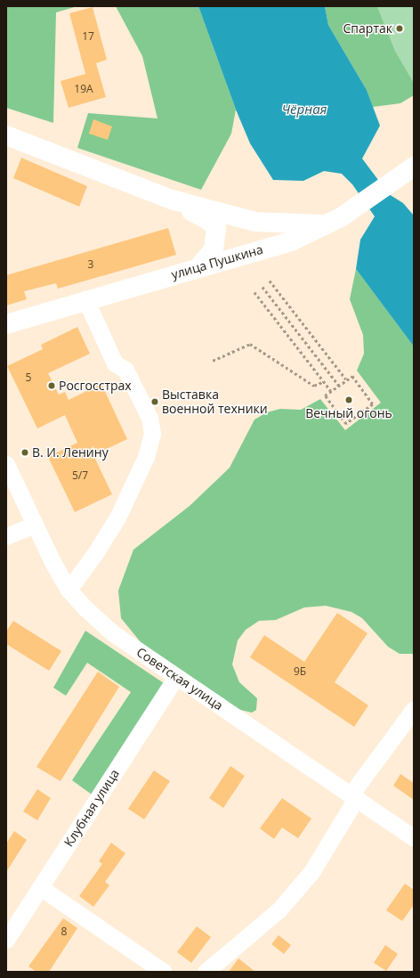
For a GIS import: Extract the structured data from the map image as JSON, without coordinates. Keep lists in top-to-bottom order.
{
  "streets": {
    "main road": ["улица Пушкина"],
    "street": ["Советская улица", "Клубная улица"]
  },
  "crossings": [
    ["Советская улица", "Клубная улица"]
  ],
  "water": ["Чёрная"],
  "places": [
    "Спартак",
    "Росгосстрах",
    "Вечный огонь",
    "Выставка военной техники",
    "В. И. Ленину"
  ],
  "house_numbers": [
    "17",
    "19А",
    "3",
    "5",
    "5/7",
    "9Б",
    "8"
  ]
}
